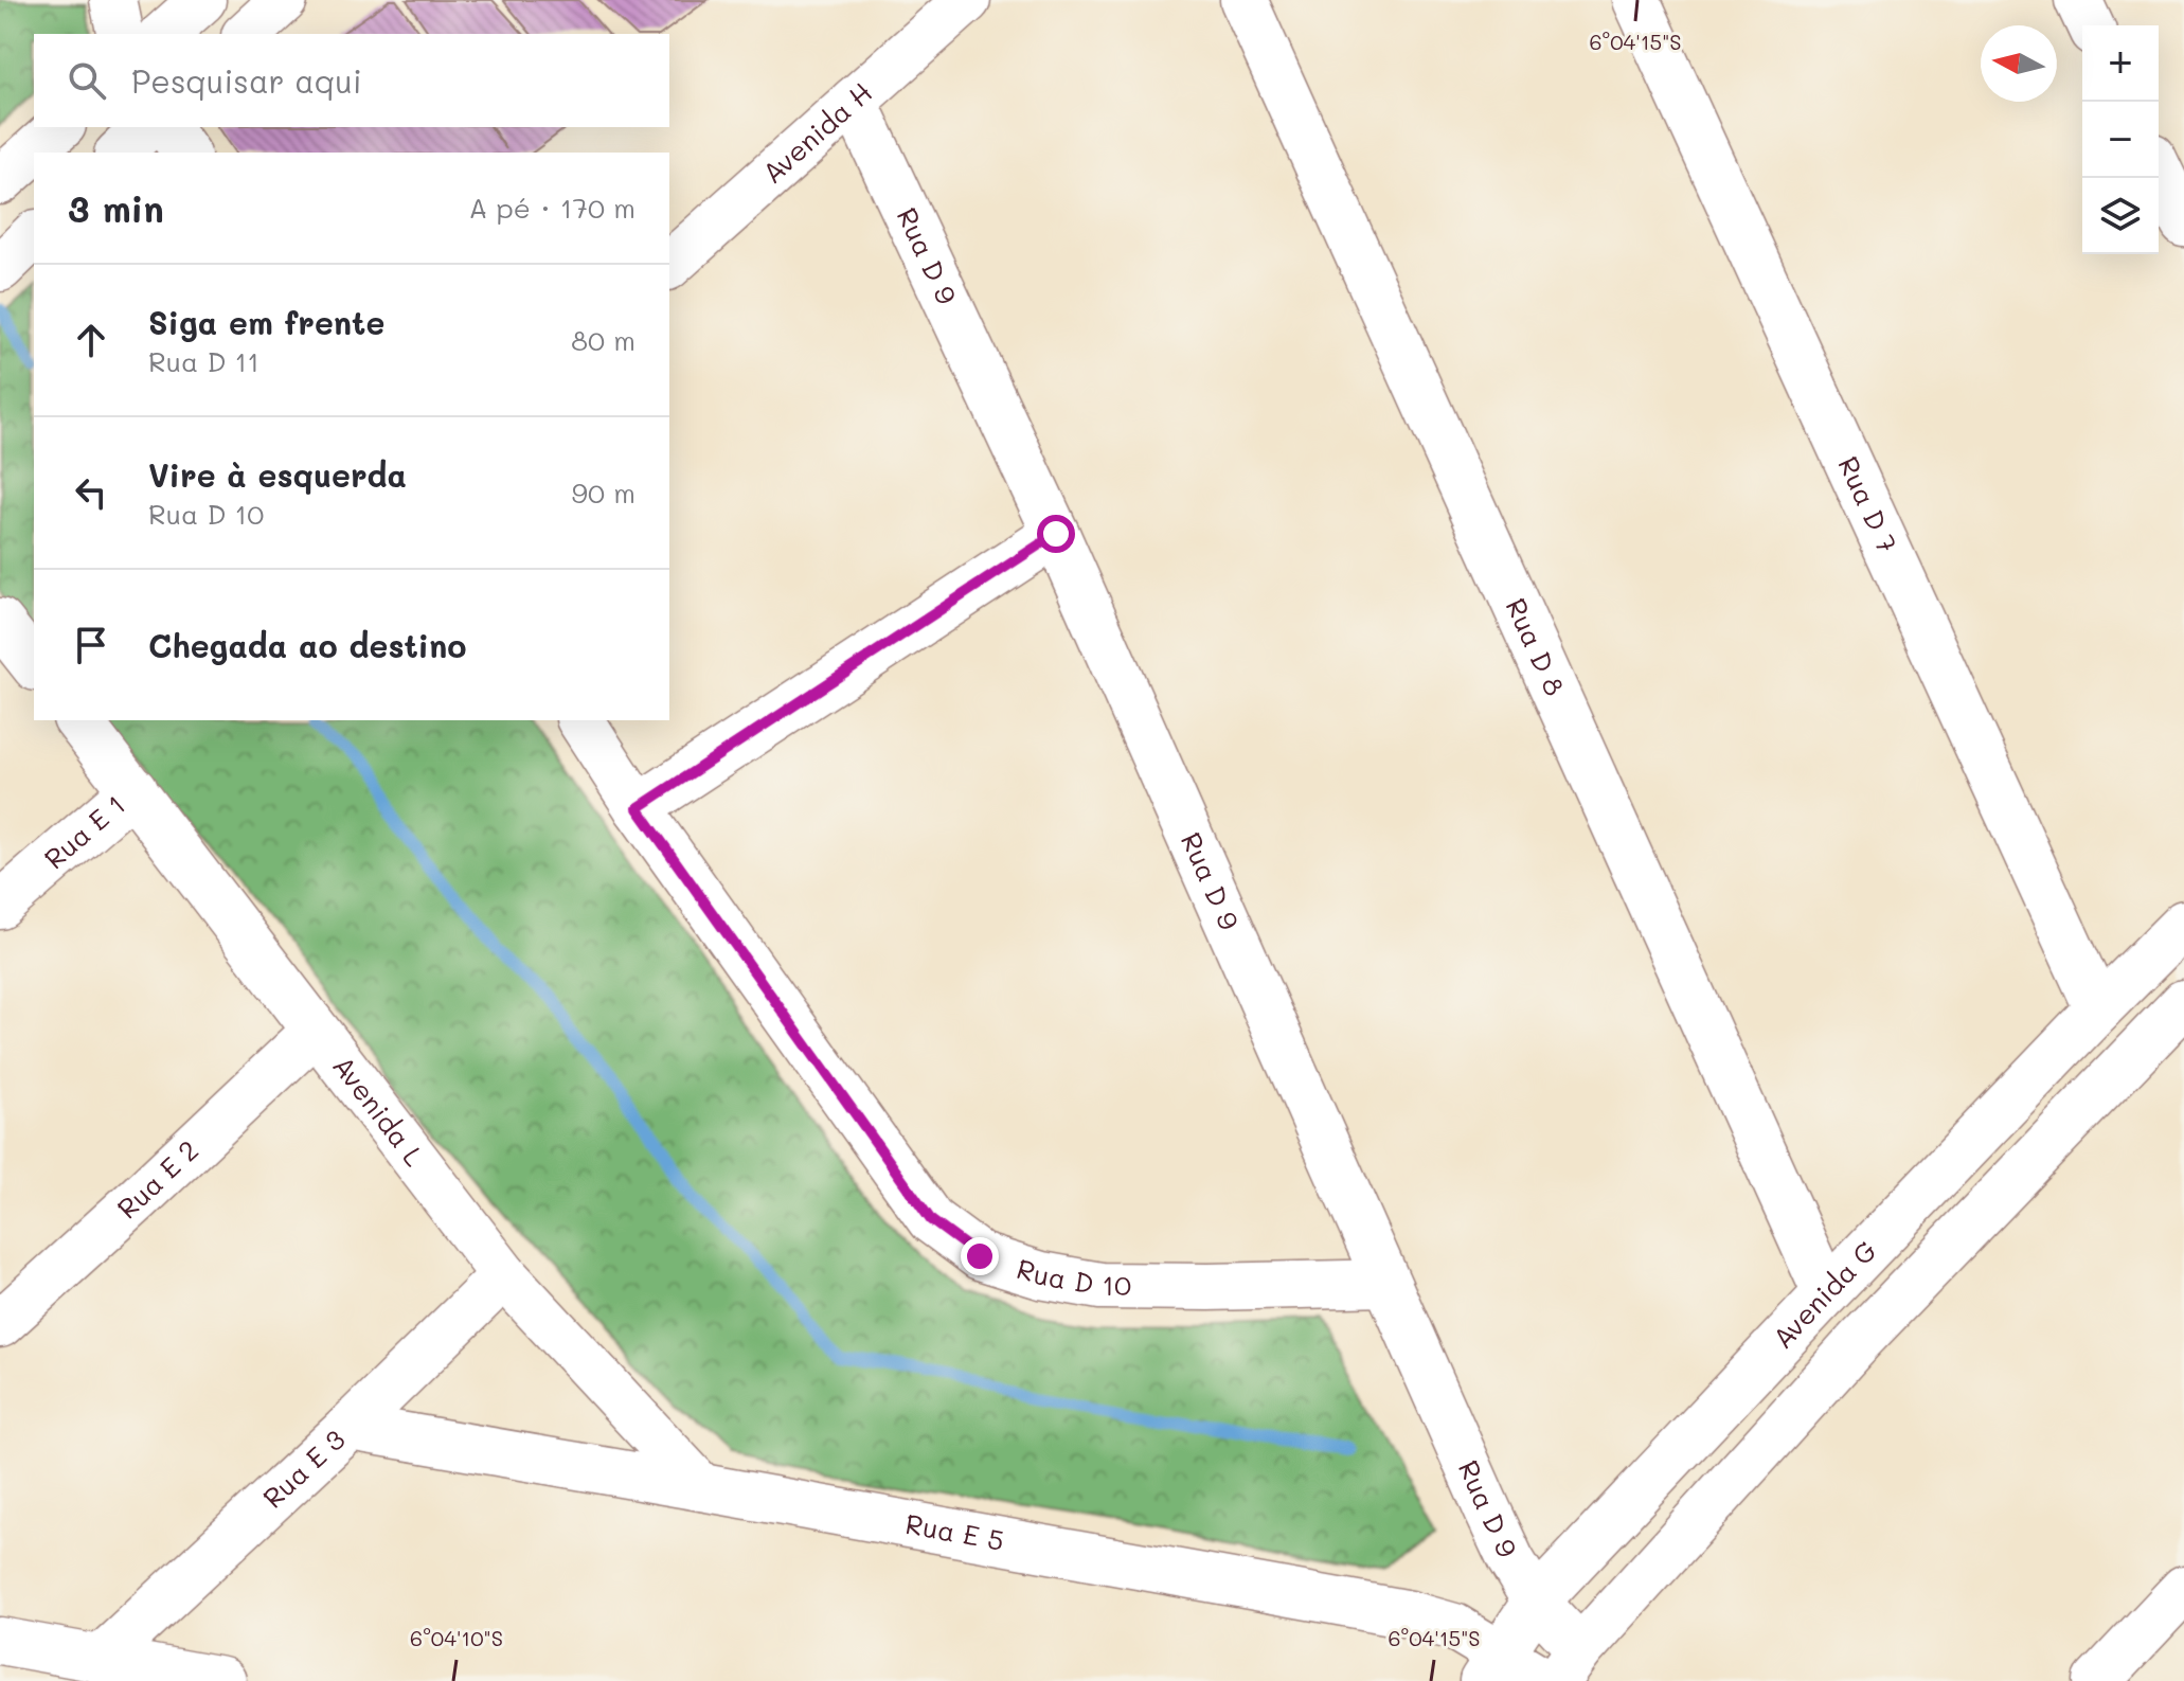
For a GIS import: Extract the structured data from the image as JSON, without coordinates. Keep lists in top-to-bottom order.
{
  "streets": {
    "street": [
      "Avenida H",
      "Rua D 9",
      "Rua D 7",
      "Rua D 8",
      "Rua E 1",
      "Avenida L",
      "Rua E 2",
      "Rua D 10",
      "Avenida G",
      "Rua E 3",
      "Rua E 5"
    ]
  },
  "crossings": [
    ["Avenida H", "Rua D 9"],
    ["Rua D 9", "Rua D 10"],
    ["Rua D 9", "Avenida G"],
    ["Rua D 7", "Avenida G"],
    ["Rua D 8", "Avenida G"],
    ["Rua E 1", "Avenida L"],
    ["Avenida L", "Rua E 2"],
    ["Avenida L", "Rua E 3"],
    ["Avenida L", "Rua E 5"],
    ["Avenida G", "Rua E 5"],
    ["Rua E 3", "Rua E 5"]
  ],
  "north": "left",
  "page": {
    "map_buttons": ["+", "−"],
    "search": "Pesquisar aqui",
    "heading": ["3 min", "A pé · 170 m"],
    "list": [
      ["Siga em frente", "Rua D 11", "80 m"],
      ["Vire à esquerda", "Rua D 10", "90 m"],
      "Chegada ao destino"
    ]
  },
  "coordinates": ["6°04'15\"S", "6°04'10\"S"]
}
